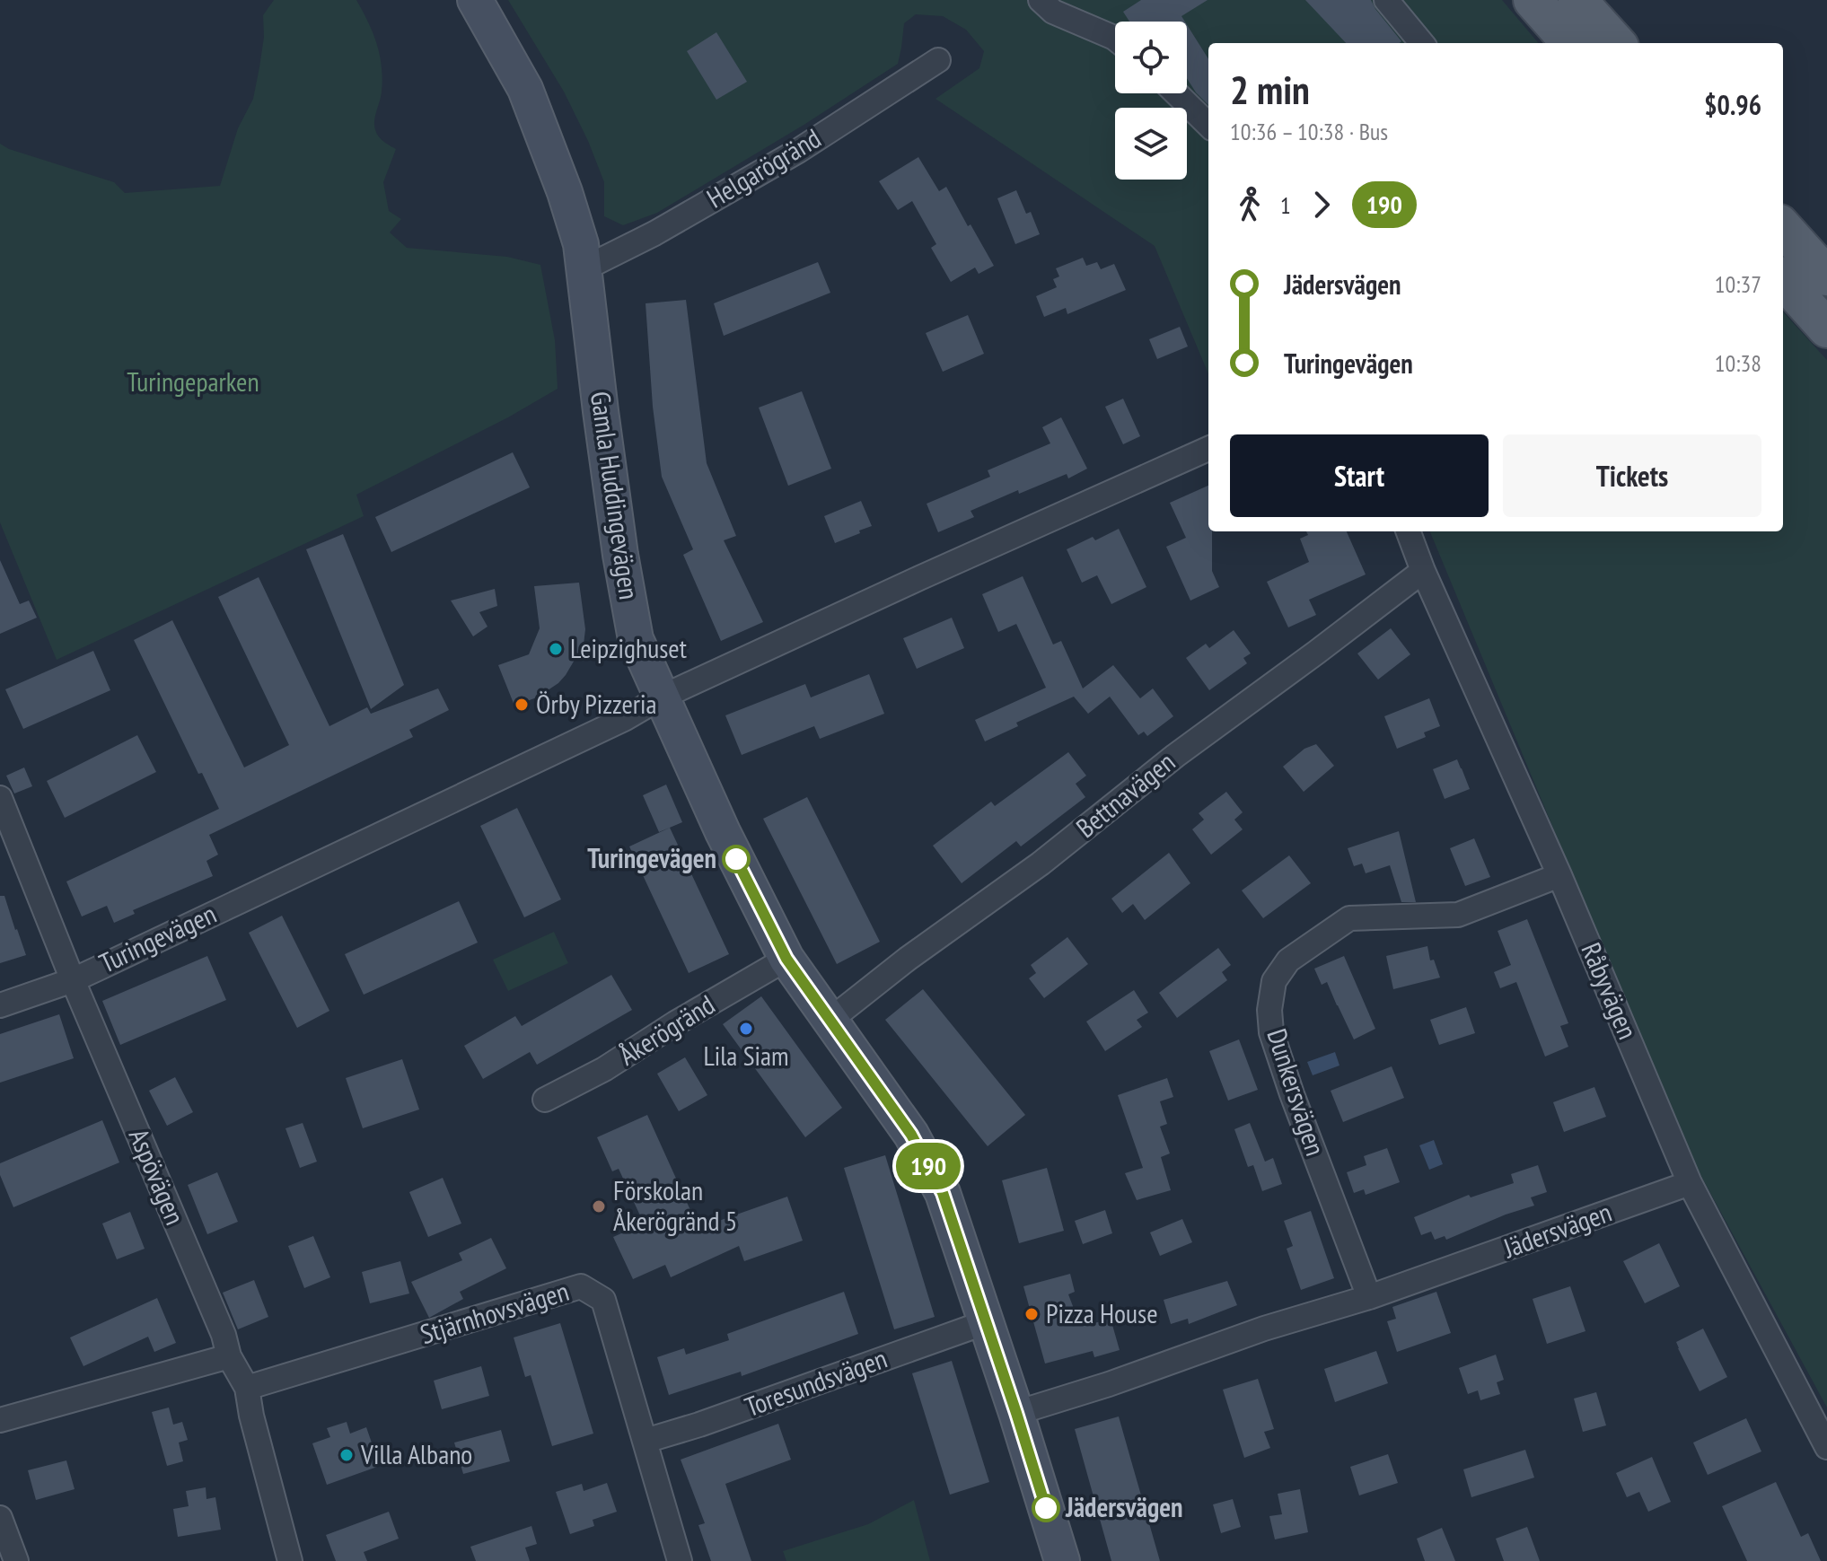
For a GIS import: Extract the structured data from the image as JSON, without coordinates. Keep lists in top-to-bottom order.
{
  "streets": {
    "street": [
      "Helgarögränd",
      "Gamla Huddingevägen",
      "Bettnavägen",
      "Turingevägen",
      "Råbyvägen",
      "Åkerögränd",
      "Dunkersvägen",
      "Aspövägen",
      "Jädersvägen",
      "Stjärnhovsvägen",
      "Toresundsvägen"
    ]
  },
  "crossings": [
    ["Helgarögränd", "Gamla Huddingevägen"],
    ["Gamla Huddingevägen", "Bettnavägen"],
    ["Gamla Huddingevägen", "Turingevägen"],
    ["Gamla Huddingevägen", "Åkerögränd"],
    ["Gamla Huddingevägen", "Jädersvägen"],
    ["Gamla Huddingevägen", "Toresundsvägen"],
    ["Bettnavägen", "Råbyvägen"],
    ["Turingevägen", "Aspövägen"],
    ["Råbyvägen", "Dunkersvägen"],
    ["Råbyvägen", "Jädersvägen"],
    ["Dunkersvägen", "Jädersvägen"],
    ["Aspövägen", "Stjärnhovsvägen"],
    ["Stjärnhovsvägen", "Toresundsvägen"]
  ],
  "parks": ["Turingeparken"],
  "places": [
    "Leipzighuset",
    "Örby Pizzeria",
    "Turingevägen",
    "Lila Siam",
    "Förskolan Åkerögränd 5",
    "Pizza House",
    "Villa Albano",
    "Jädersvägen"
  ],
  "lines": ["bus line 190"],
  "page": {
    "on_map": "190",
    "heading": ["2 min", "10:36 – 10:38 · Bus", "$0.96"],
    "legs": ["1", "190"],
    "list": [
      {
        "name": "Jädersvägen",
        "value": "10:37"
      },
      {
        "name": "Turingevägen",
        "value": "10:38"
      }
    ],
    "buttons": ["Start", "Tickets"]
  }
}
